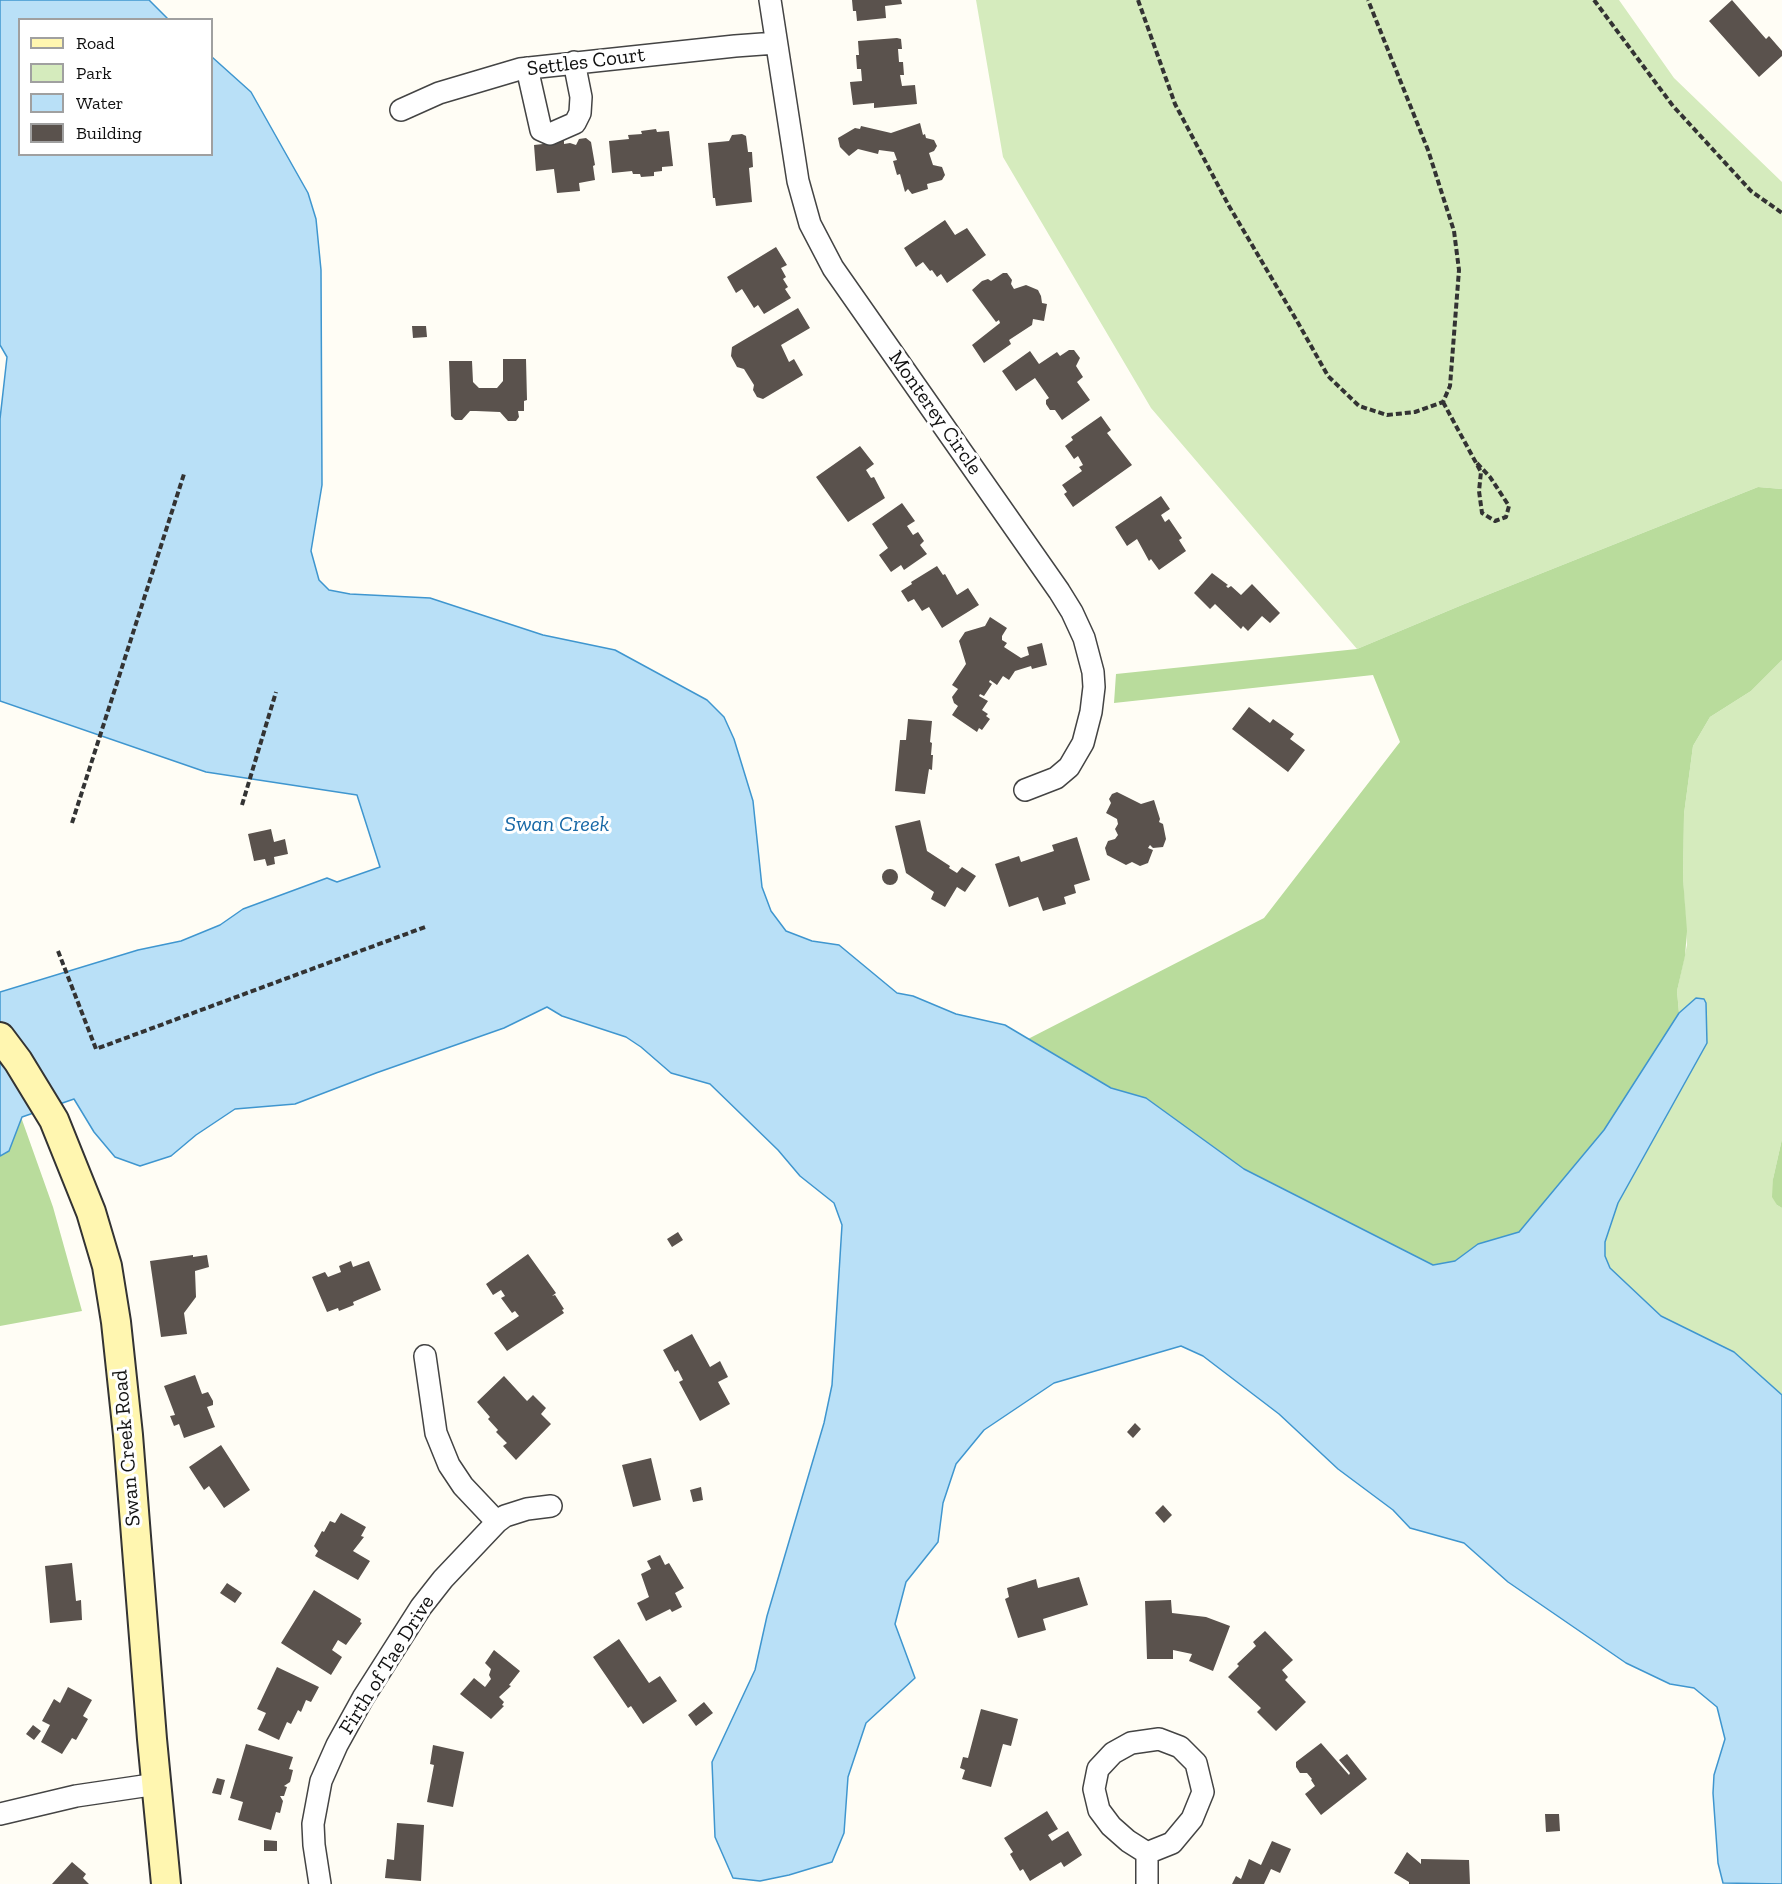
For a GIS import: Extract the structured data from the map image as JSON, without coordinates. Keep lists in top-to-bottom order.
{
  "streets": {
    "street": [
      "Settles Court",
      "Monterey Circle",
      "Swan Creek Road",
      "Firth of Tae Drive"
    ]
  },
  "crossings": [
    ["Settles Court", "Monterey Circle"]
  ],
  "water": ["Swan Creek"],
  "legend": [
    "Road",
    "Park",
    "Water",
    "Building"
  ]
}
